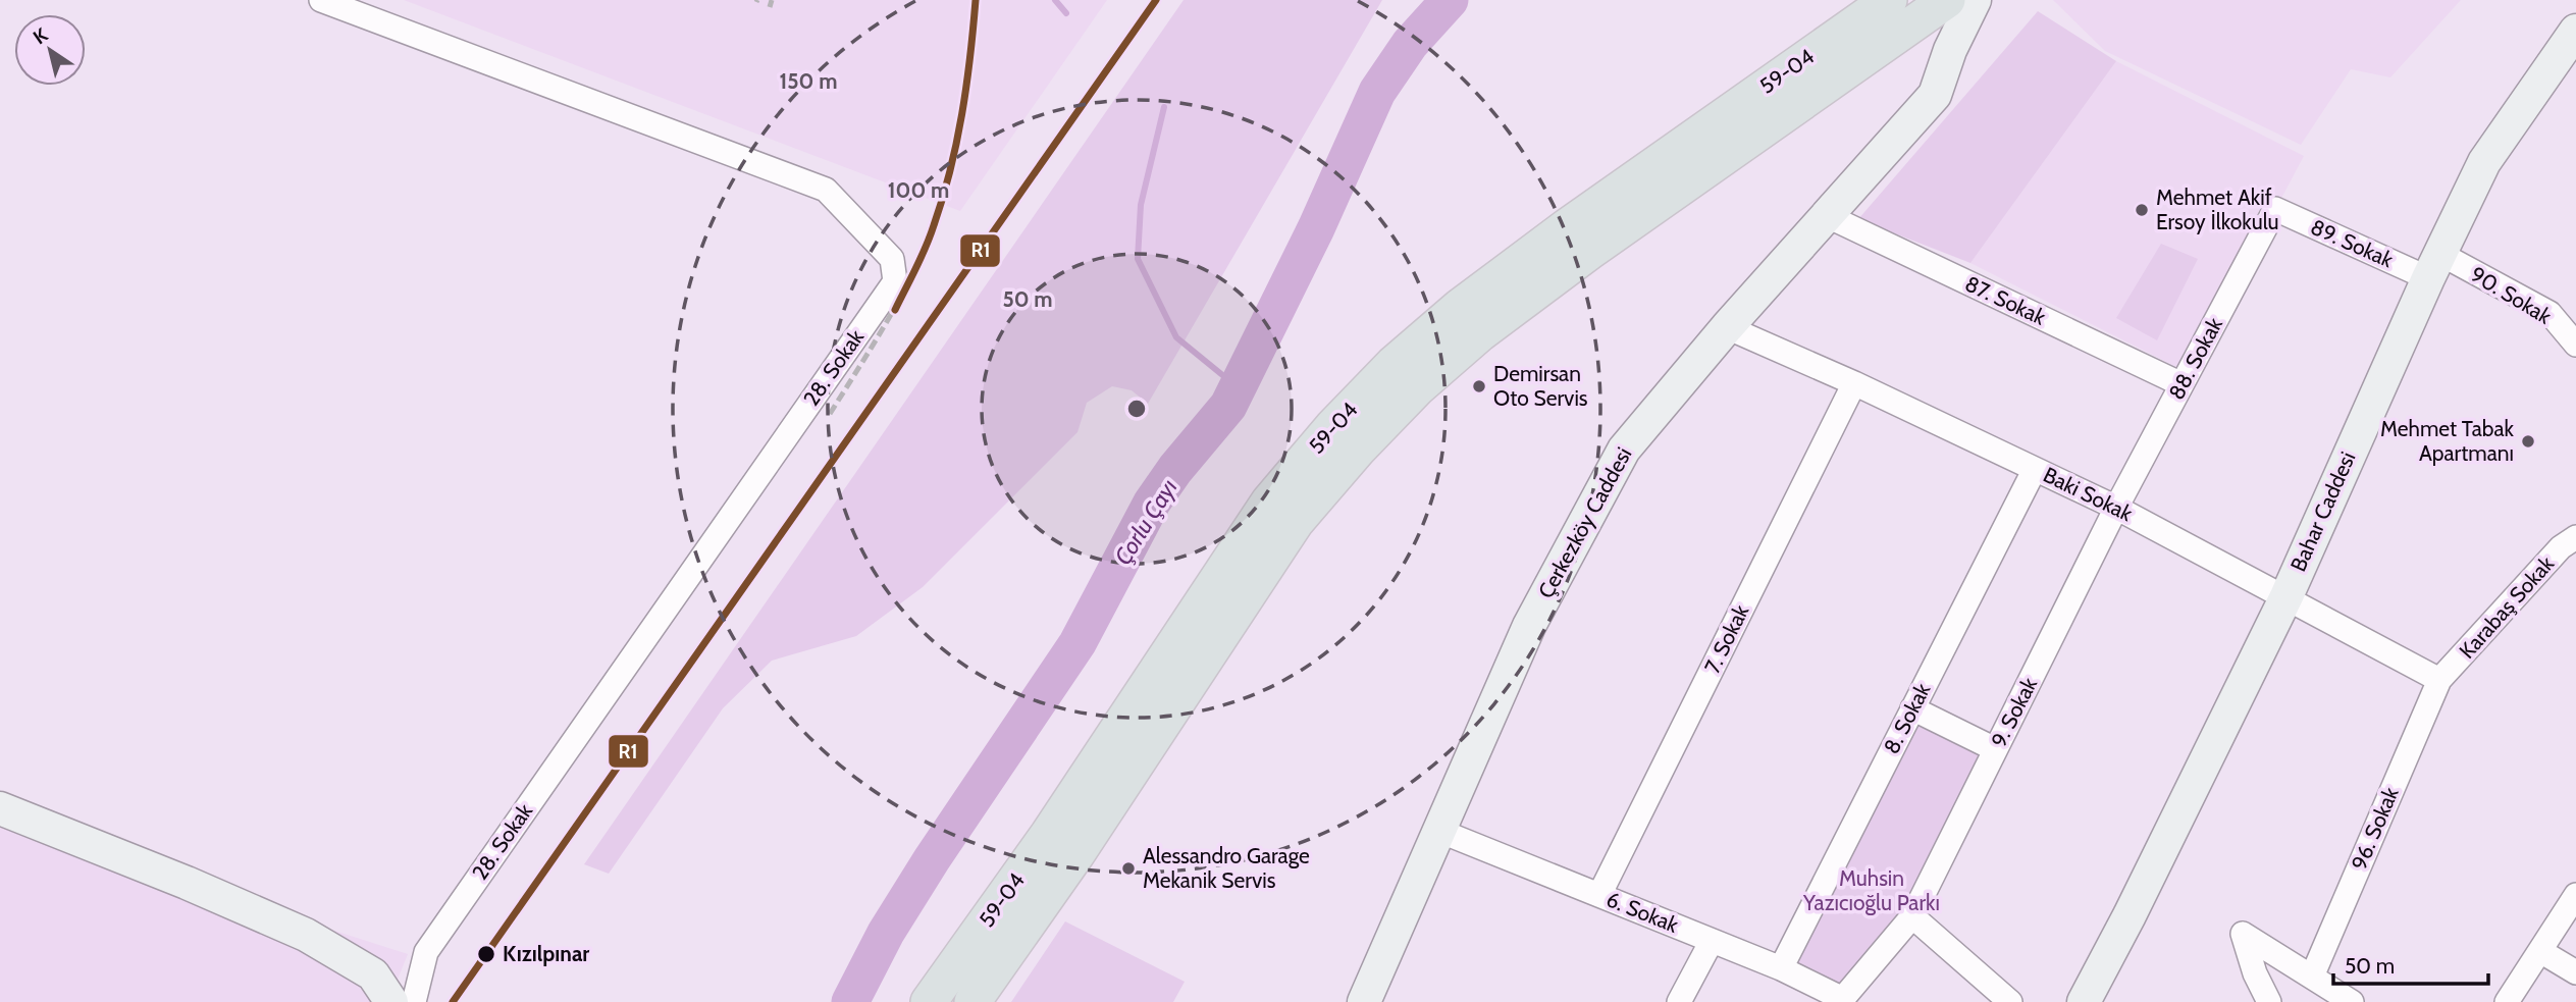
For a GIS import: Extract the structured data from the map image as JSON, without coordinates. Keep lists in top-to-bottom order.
{
  "streets": {
    "main road": ["59-04"],
    "street": [
      "89. Sokak",
      "90. Sokak",
      "87. Sokak",
      "88. Sokak",
      "28. Sokak",
      "Baki Sokak",
      "Bahar Caddesi",
      "Çerkezköy Caddesi",
      "Karabaş Sokak",
      "7. Sokak",
      "9. Sokak",
      "8. Sokak",
      "96. Sokak",
      "6. Sokak"
    ]
  },
  "crossings": [
    ["89. Sokak", "90. Sokak"],
    ["89. Sokak", "88. Sokak"],
    ["89. Sokak", "Bahar Caddesi"],
    ["90. Sokak", "Bahar Caddesi"],
    ["87. Sokak", "88. Sokak"],
    ["87. Sokak", "Çerkezköy Caddesi"],
    ["88. Sokak", "Baki Sokak"],
    ["88. Sokak", "9. Sokak"],
    ["Baki Sokak", "Bahar Caddesi"],
    ["Baki Sokak", "Çerkezköy Caddesi"],
    ["Baki Sokak", "Karabaş Sokak"],
    ["Baki Sokak", "7. Sokak"],
    ["Baki Sokak", "9. Sokak"],
    ["Baki Sokak", "8. Sokak"],
    ["Baki Sokak", "96. Sokak"],
    ["Çerkezköy Caddesi", "6. Sokak"],
    ["Karabaş Sokak", "96. Sokak"],
    ["7. Sokak", "6. Sokak"],
    ["9. Sokak", "6. Sokak"],
    ["8. Sokak", "6. Sokak"]
  ],
  "water": ["Çorlu Çayı"],
  "parks": ["Muhsin Yazıcıoğlu Parkı"],
  "places": [
    "Mehmet Akif Ersoy İlkokulu",
    "Demirsan Oto Servis",
    "Mehmet Tabak Apartmanı",
    "Alessandro Garage Mekanik Servis",
    "Kızılpınar"
  ],
  "lines": ["transit line R1"],
  "scale_bar": "50 m",
  "north": "top left",
  "rings": ["150 m", "100 m", "50 m"]
}
